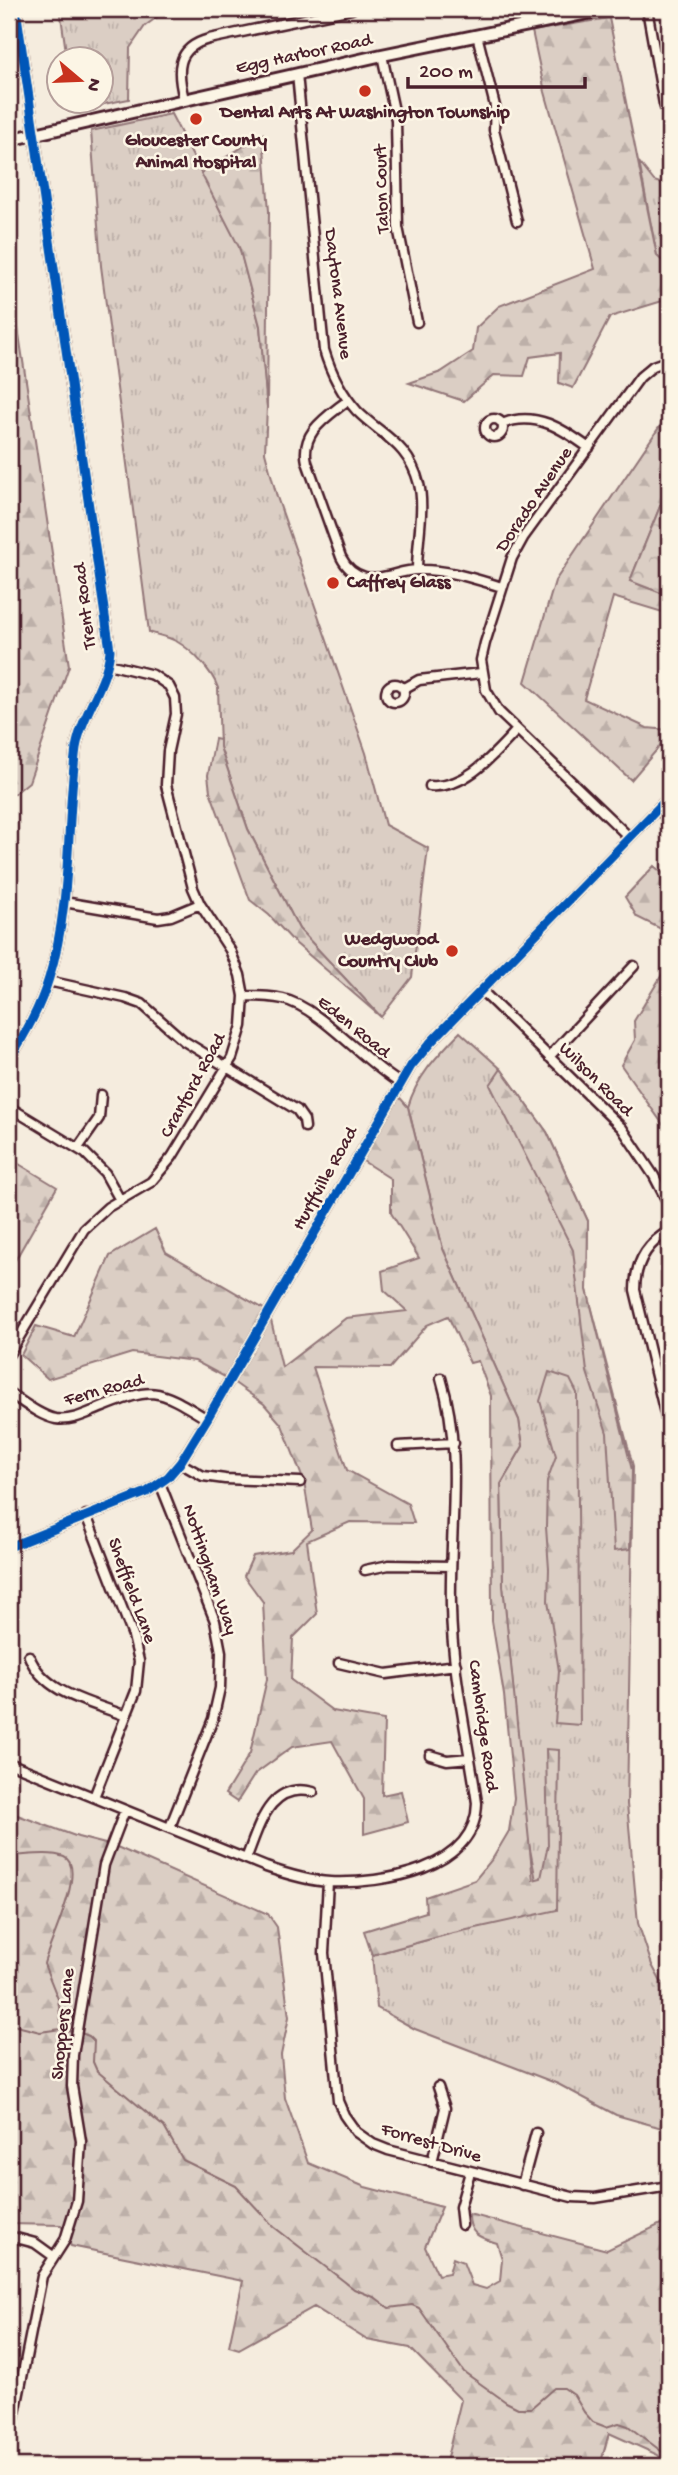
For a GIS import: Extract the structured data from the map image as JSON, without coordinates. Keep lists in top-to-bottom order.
{
  "streets": {
    "main road": ["Egg Harbor Road"],
    "street": [
      "Talon Court",
      "Daytona Avenue",
      "Dorado Avenue",
      "Trent Road",
      "Eden Road",
      "Wilson Road",
      "Cranford Road",
      "Hurffville Road",
      "Fern Road",
      "Nottingham Way",
      "Sheffield Lane",
      "Cambridge Road",
      "Shoppers Lane",
      "Forrest Drive"
    ]
  },
  "crossings": [
    ["Egg Harbor Road", "Talon Court"],
    ["Egg Harbor Road", "Daytona Avenue"],
    ["Egg Harbor Road", "Trent Road"],
    ["Trent Road", "Cranford Road"],
    ["Eden Road", "Cranford Road"],
    ["Eden Road", "Hurffville Road"],
    ["Wilson Road", "Hurffville Road"],
    ["Hurffville Road", "Fern Road"],
    ["Hurffville Road", "Nottingham Way"],
    ["Hurffville Road", "Sheffield Lane"],
    ["Nottingham Way", "Cambridge Road"],
    ["Sheffield Lane", "Cambridge Road"],
    ["Cambridge Road", "Shoppers Lane"],
    ["Cambridge Road", "Forrest Drive"]
  ],
  "places": [
    "Dental Arts At Washington Township",
    "Gloucester County Animal Hospital",
    "Caffrey Glass",
    "Wedgwood Country Club"
  ],
  "scale_bar": "200 m",
  "north": "right"
}
